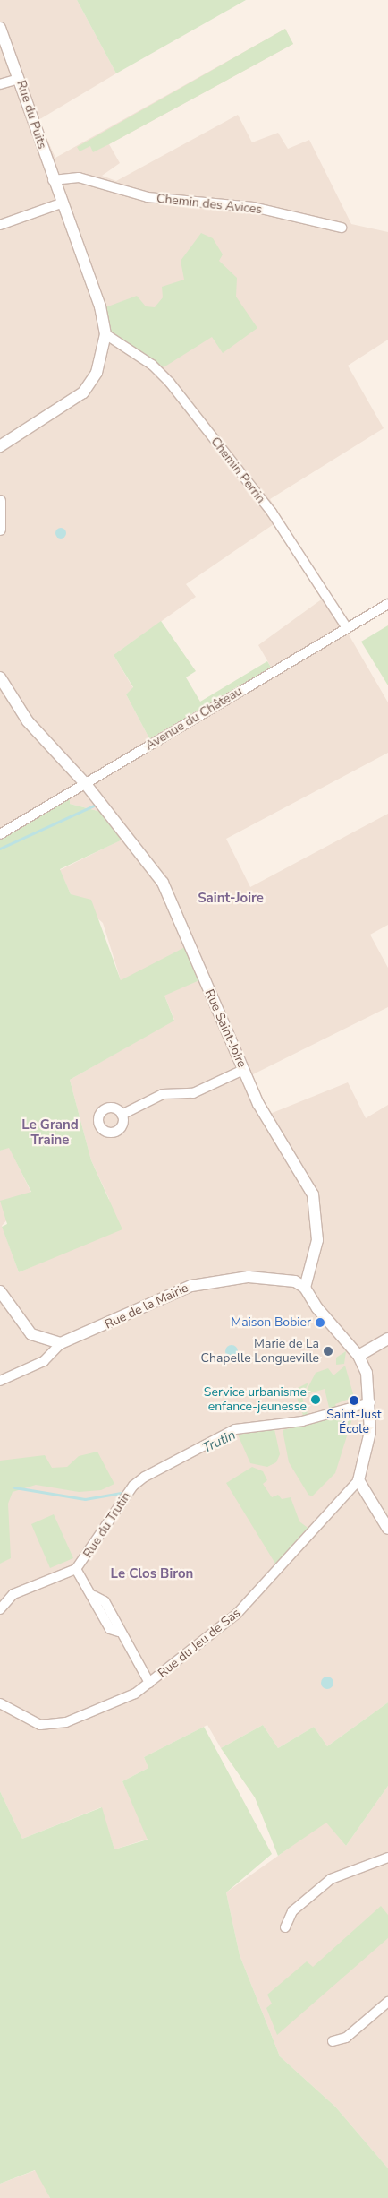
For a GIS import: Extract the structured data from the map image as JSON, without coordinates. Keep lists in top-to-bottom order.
{
  "streets": {
    "street": [
      "Rue du Puits",
      "Chemin des Avices",
      "Chemin Perrin",
      "Avenue du Château",
      "Rue Saint-Joire",
      "Rue de la Mairie",
      "Rue du Trutin",
      "Rue du Jeu de Sas"
    ]
  },
  "crossings": [
    ["Rue du Puits", "Chemin des Avices"],
    ["Rue du Puits", "Chemin Perrin"],
    ["Chemin Perrin", "Avenue du Château"],
    ["Avenue du Château", "Rue Saint-Joire"],
    ["Rue Saint-Joire", "Rue de la Mairie"]
  ],
  "districts": ["Saint-Joire", "Le Grand Traine", "Le Clos Biron"],
  "water": ["Trutin"],
  "places": [
    "Maison Bobier",
    "Marie de La Chapelle Longueville",
    "Service urbanisme enfance-jeunesse",
    "Saint-Just École"
  ]
}
